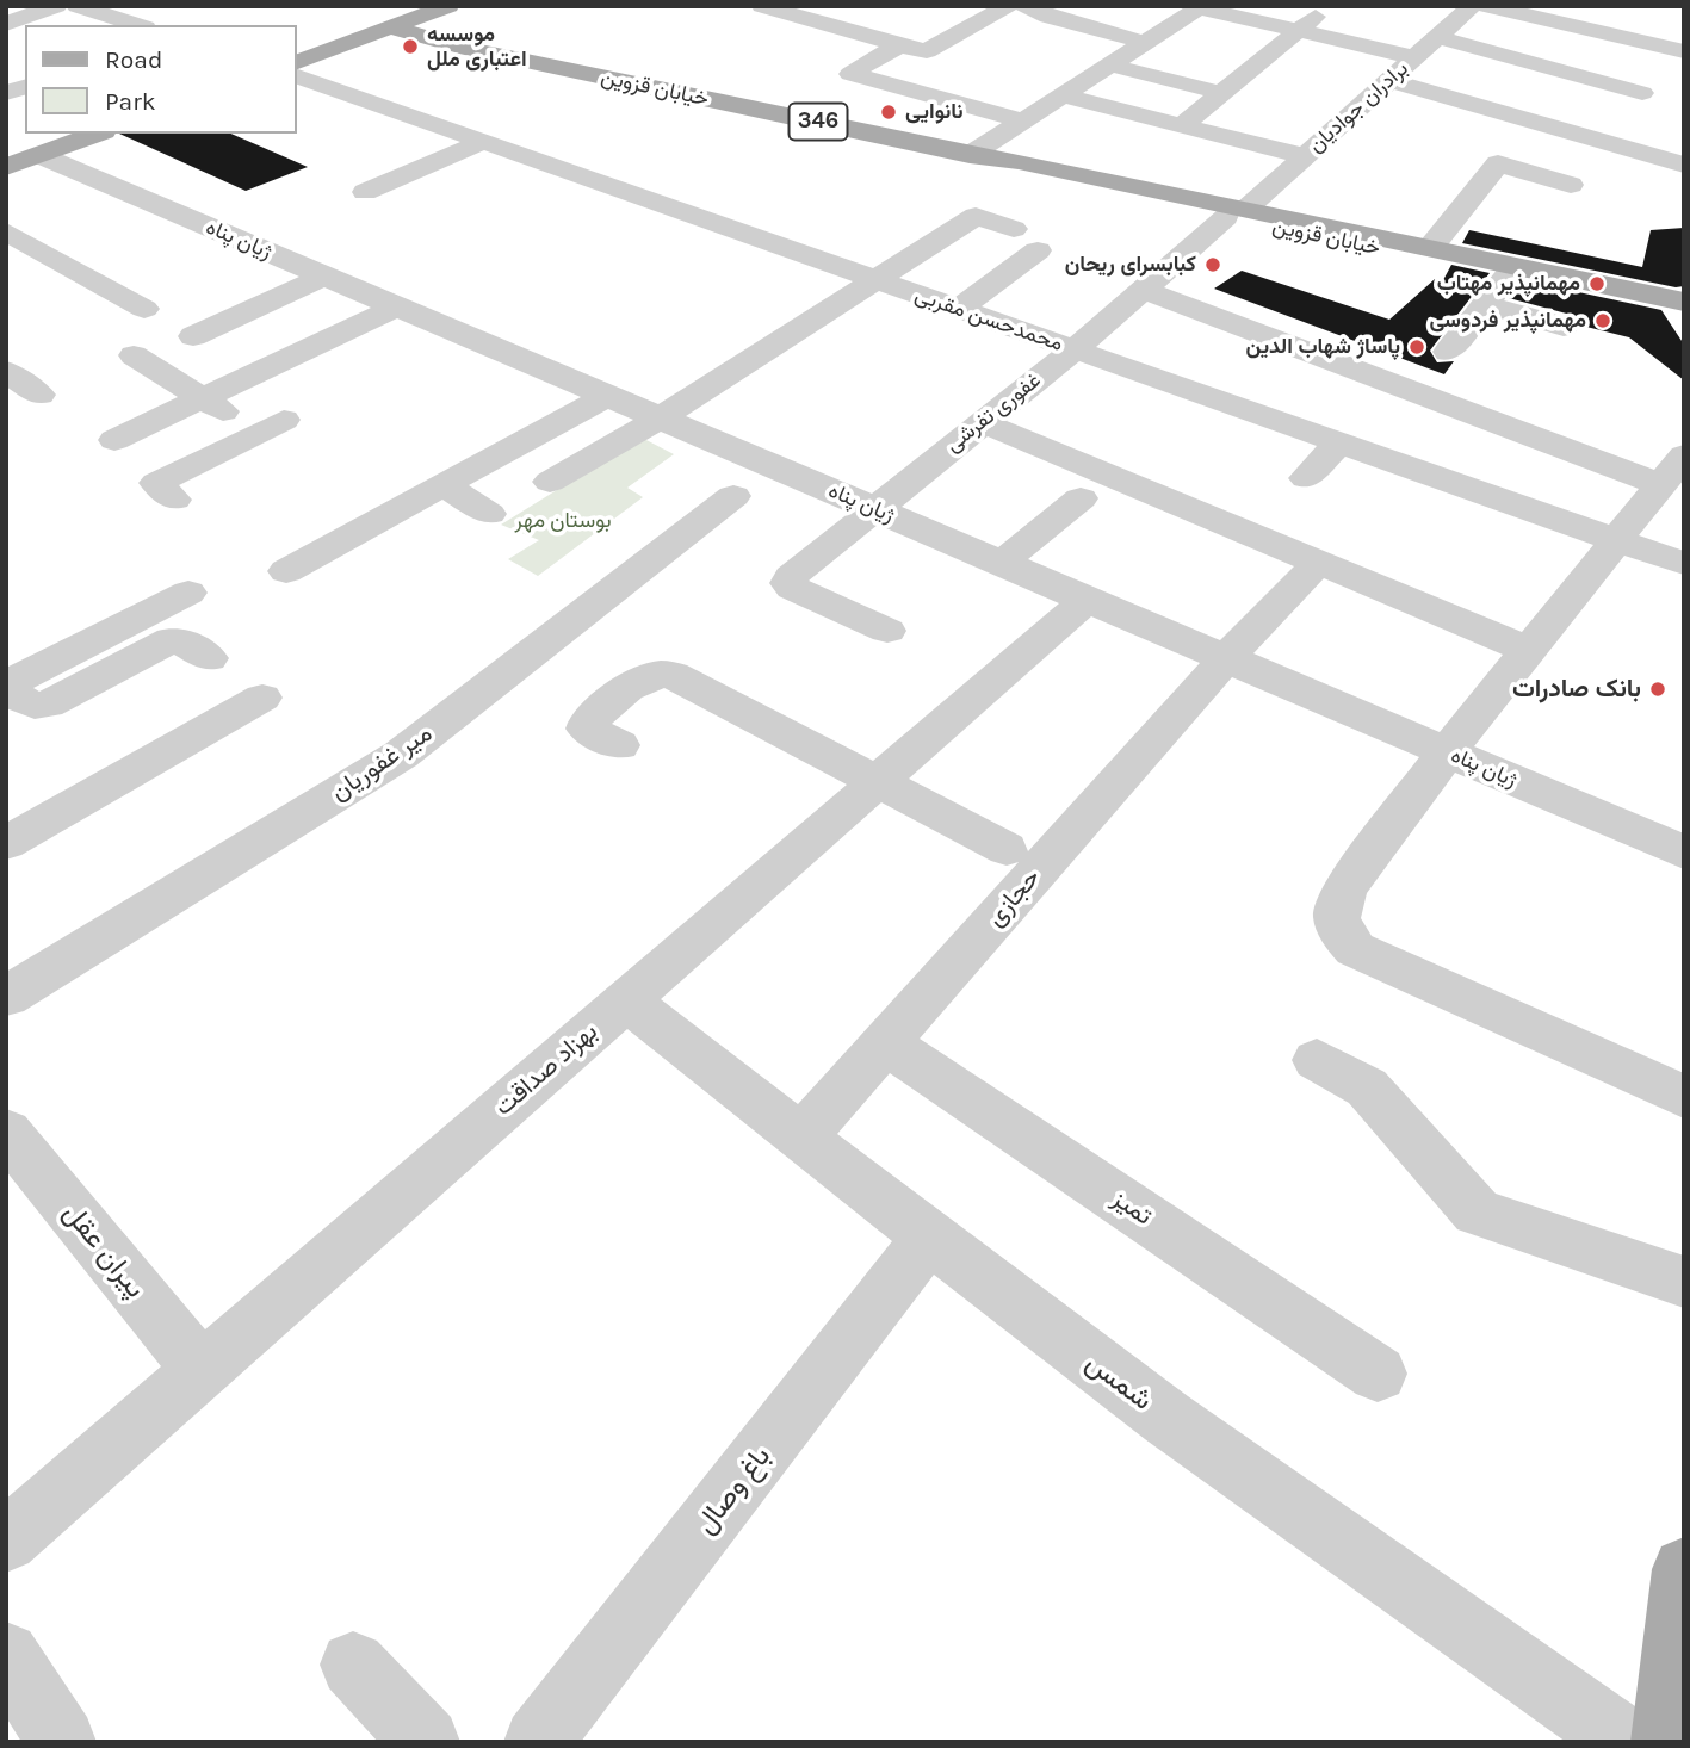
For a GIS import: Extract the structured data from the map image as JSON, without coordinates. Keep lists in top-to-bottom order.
{
  "streets": {
    "main road": ["خیابان قزوین", "346"],
    "street": [
      "برادران جوادیان",
      "ژیان پناه",
      "محمدحسن مقربی",
      "غفوری تفرشی",
      "میر غفوریان",
      "حجازی",
      "بهزاد صداقت",
      "تمیز",
      "پیران عقل",
      "شمس",
      "باغ وصال"
    ]
  },
  "crossings": [
    ["خیابان قزوین", "برادران جوادیان"],
    ["خیابان قزوین", "غفوری تفرشی"],
    ["برادران جوادیان", "غفوری تفرشی"],
    ["ژیان پناه", "غفوری تفرشی"],
    ["ژیان پناه", "حجازی"],
    ["ژیان پناه", "بهزاد صداقت"],
    ["محمدحسن مقربی", "غفوری تفرشی"],
    ["حجازی", "تمیز"],
    ["حجازی", "شمس"],
    ["بهزاد صداقت", "پیران عقل"],
    ["بهزاد صداقت", "شمس"],
    ["شمس", "باغ وصال"]
  ],
  "parks": ["بوستان مهر"],
  "places": [
    "موسسه اعتباری ملل",
    "نانوایی",
    "کبابسرای ریحان",
    "مهمانپذیر مهتاب",
    "مهمانپذیر فردوسی",
    "پاساژ شهاب الدین",
    "بانک صادرات"
  ],
  "legend": ["Road", "Park"]
}
